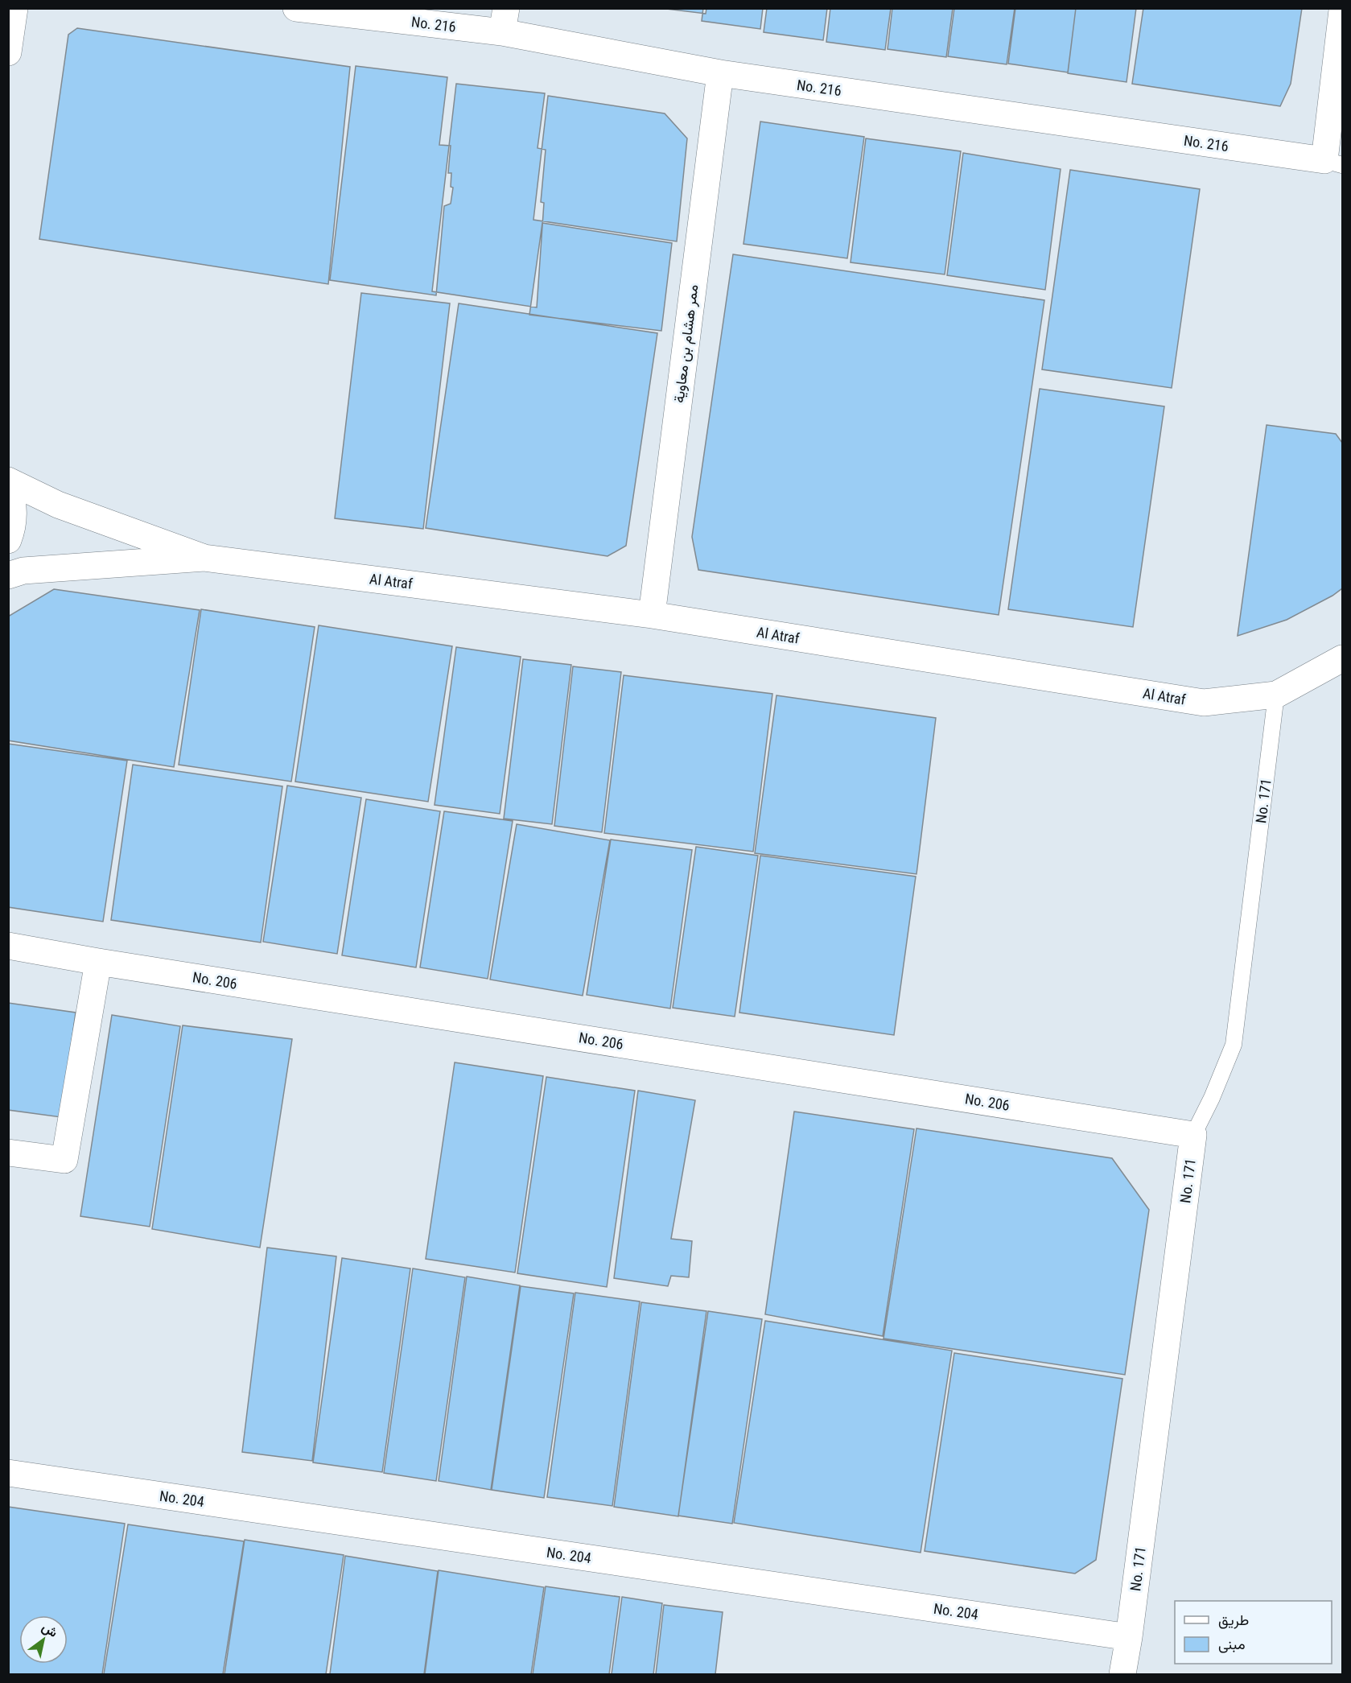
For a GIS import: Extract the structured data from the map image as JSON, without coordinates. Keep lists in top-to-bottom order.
{
  "streets": {
    "street": [
      "No. 216",
      "ممر هشام بن معاوية",
      "Al Atraf",
      "No. 171",
      "No. 206",
      "No. 204"
    ]
  },
  "crossings": [
    ["No. 216", "ممر هشام بن معاوية"],
    ["ممر هشام بن معاوية", "Al Atraf"],
    ["Al Atraf", "No. 171"],
    ["No. 171", "No. 206"],
    ["No. 171", "No. 204"]
  ],
  "legend": ["طريق", "مبنى"],
  "north": "top right"
}
